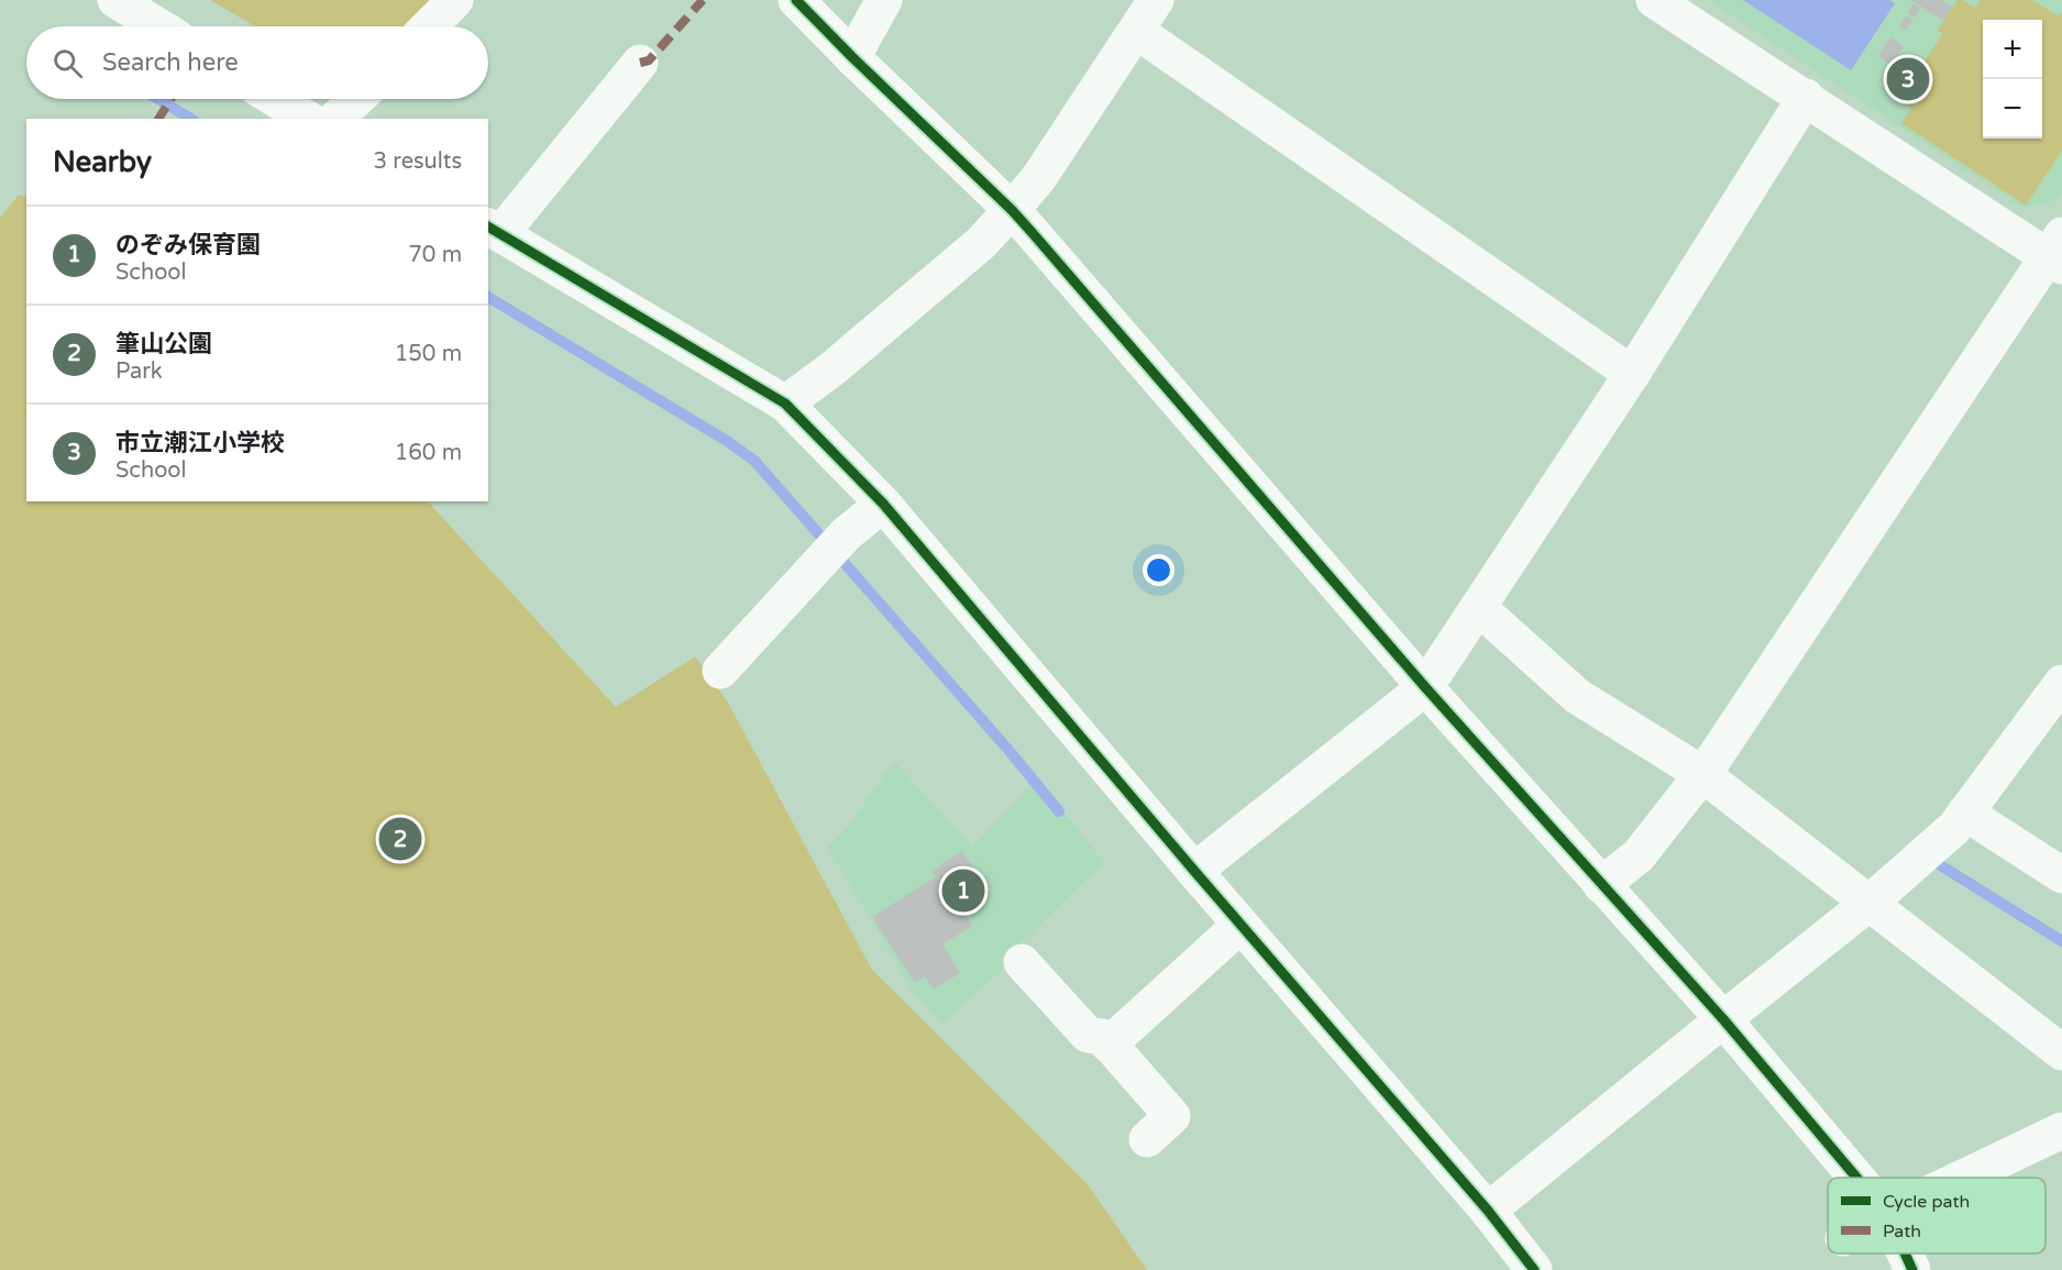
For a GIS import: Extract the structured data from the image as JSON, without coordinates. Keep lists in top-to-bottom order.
{
  "legend": ["Cycle path", "Path"],
  "page": {
    "map_buttons": ["+", "−"],
    "search": "Search here",
    "pins": ["3", "2", "1"],
    "heading": ["Nearby", "3 results"],
    "list": [
      {
        "mark": "1",
        "name": "のぞみ保育園",
        "note": "School",
        "value": "70 m"
      },
      {
        "mark": "2",
        "name": "筆山公園",
        "note": "Park",
        "value": "150 m"
      },
      {
        "mark": "3",
        "name": "市立潮江小学校",
        "note": "School",
        "value": "160 m"
      }
    ]
  }
}
